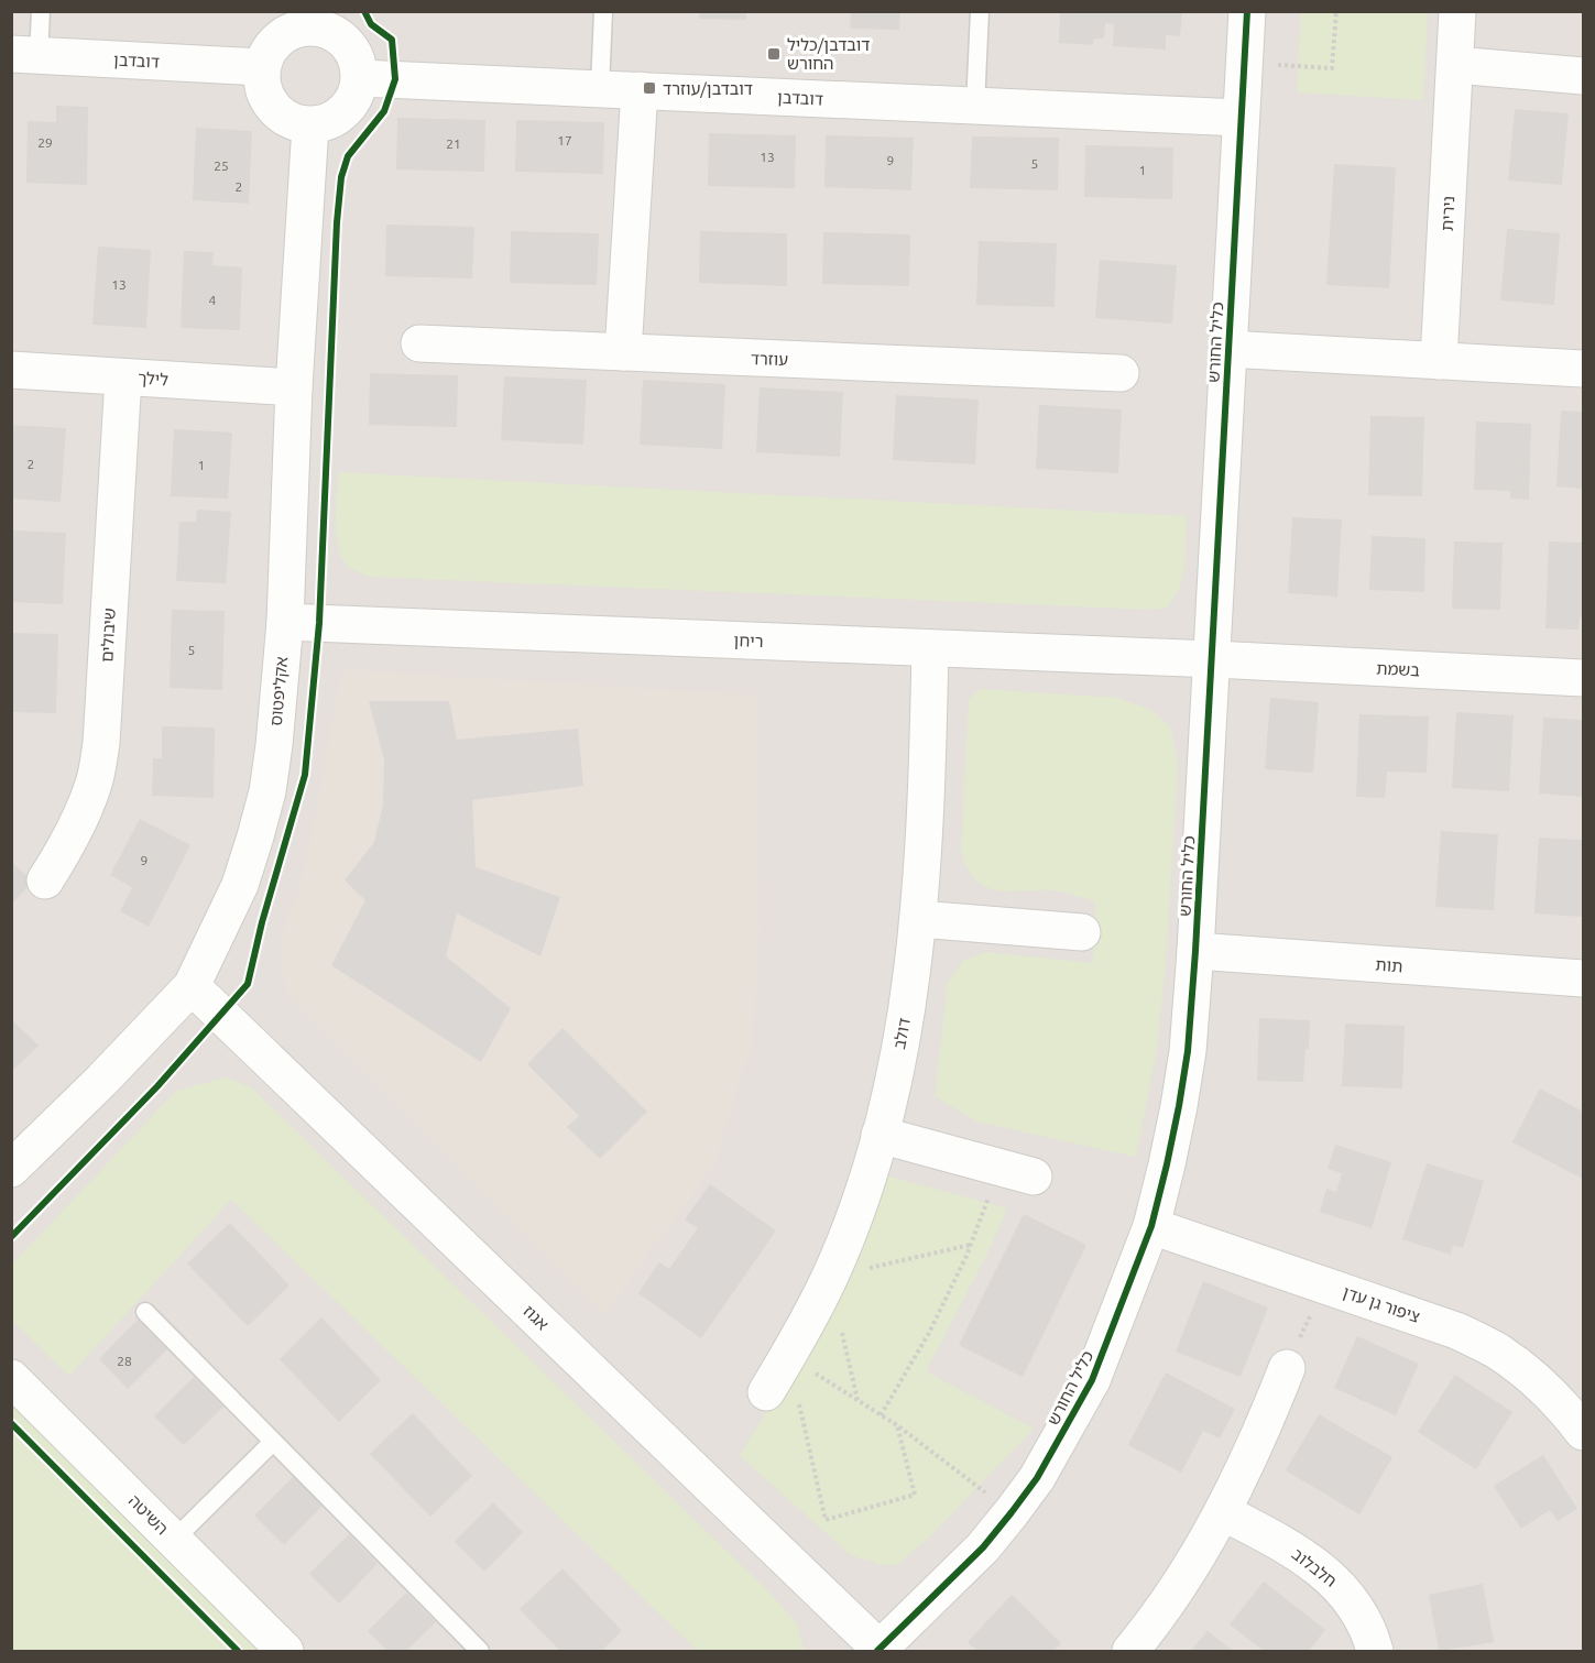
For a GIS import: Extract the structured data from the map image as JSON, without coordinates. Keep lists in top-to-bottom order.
{
  "streets": {
    "street": [
      "דובדבן",
      "נירית",
      "כליל החורש",
      "עוזרד",
      "לילך",
      "שיבולים",
      "ריחן",
      "בשמת",
      "אקליפטוס",
      "תות",
      "דולב",
      "ציפור גן עדן",
      "אגוז",
      "השיטה",
      "חלבלוב"
    ]
  },
  "crossings": [
    ["דובדבן", "כליל החורש"],
    ["דובדבן", "אקליפטוס"],
    ["כליל החורש", "ריחן"],
    ["כליל החורש", "בשמת"],
    ["כליל החורש", "תות"],
    ["כליל החורש", "ציפור גן עדן"],
    ["כליל החורש", "אגוז"],
    ["לילך", "שיבולים"],
    ["לילך", "אקליפטוס"],
    ["ריחן", "בשמת"],
    ["ריחן", "אקליפטוס"],
    ["ריחן", "דולב"],
    ["אקליפטוס", "אגוז"]
  ],
  "places": {
    "transit": ["דובדבן/כליל החורש", "דובדבן/עוזרד"]
  },
  "house_numbers": [
    "17",
    "29",
    "21",
    "13",
    "9",
    "5",
    "25",
    "1",
    "2",
    "13",
    "4",
    "2",
    "1",
    "5",
    "9",
    "28"
  ]
}
